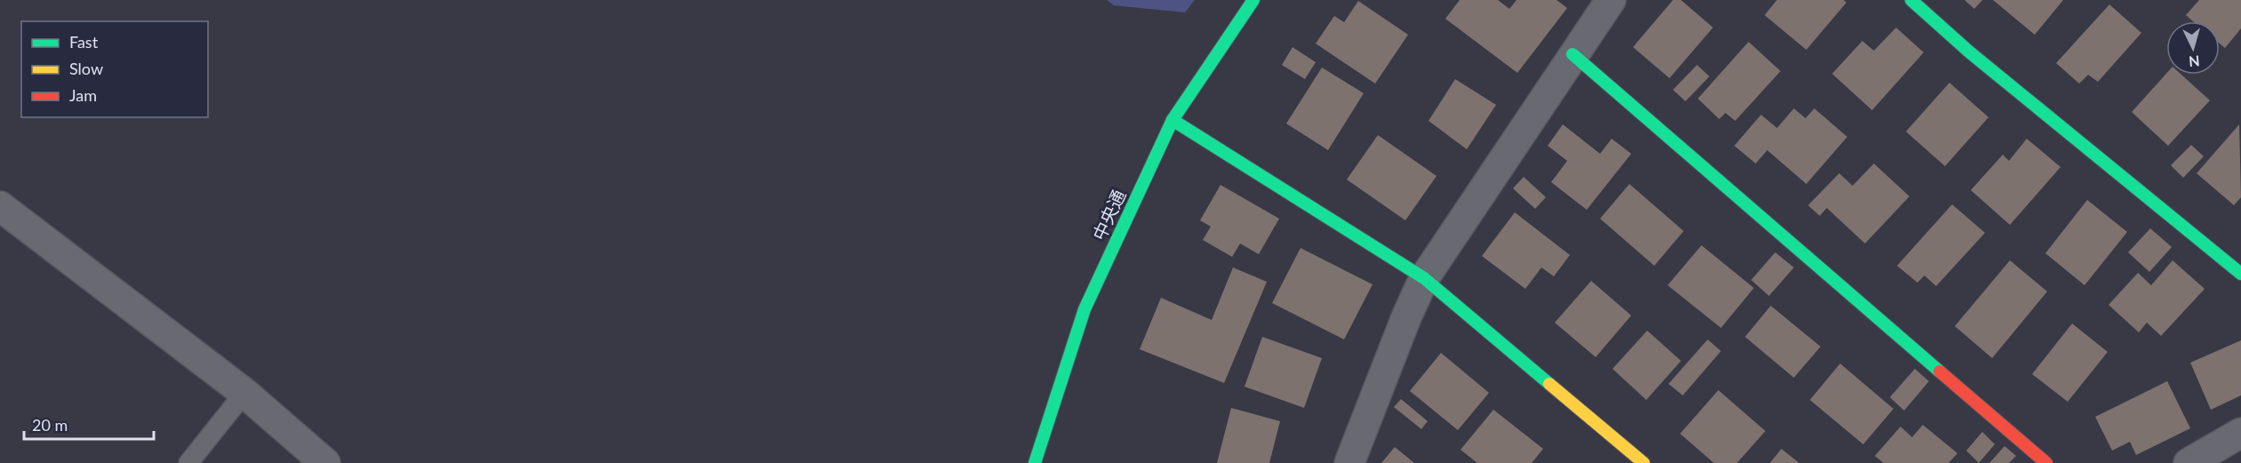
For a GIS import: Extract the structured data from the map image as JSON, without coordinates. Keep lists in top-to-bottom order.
{
  "streets": {
    "street": ["中央通"]
  },
  "legend": ["Fast", "Slow", "Jam"],
  "scale_bar": "20 m",
  "north": "bottom"
}
